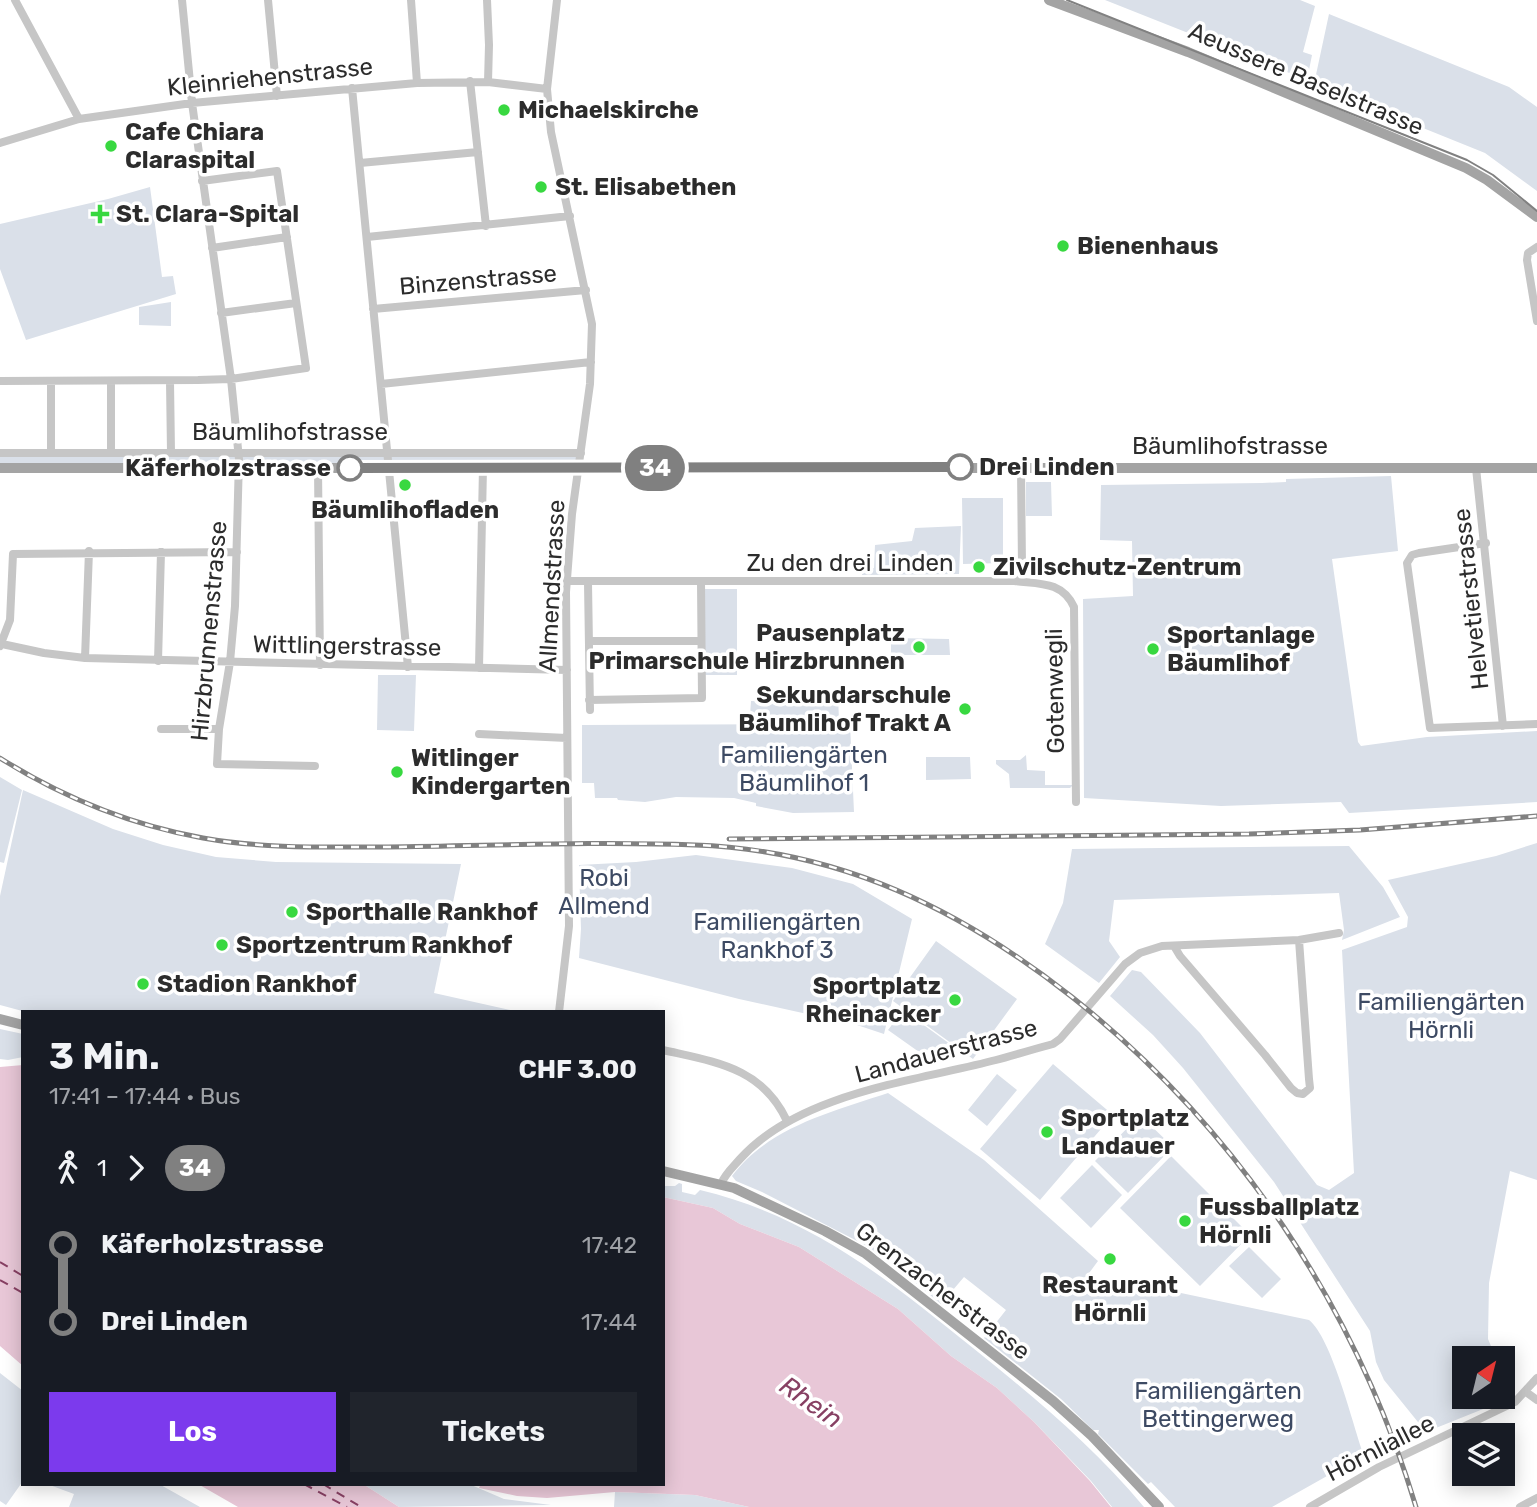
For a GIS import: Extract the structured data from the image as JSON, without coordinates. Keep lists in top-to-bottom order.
{
  "streets": {
    "main road": ["Aeussere Baselstrasse", "Bäumlihofstrasse", "Grenzacherstrasse"],
    "street": [
      "Kleinriehenstrasse",
      "Binzenstrasse",
      "Zu den drei Linden",
      "Allmendstrasse",
      "Helvetierstrasse",
      "Hirzbrunnenstrasse",
      "Wittlingerstrasse",
      "Gotenwegli",
      "Landauerstrasse",
      "Hörnliallee"
    ]
  },
  "crossings": [
    ["Kleinriehenstrasse", "Allmendstrasse"],
    ["Kleinriehenstrasse", "Hirzbrunnenstrasse"],
    ["Binzenstrasse", "Allmendstrasse"],
    ["Bäumlihofstrasse", "Allmendstrasse"],
    ["Bäumlihofstrasse", "Helvetierstrasse"],
    ["Bäumlihofstrasse", "Hirzbrunnenstrasse"],
    ["Zu den drei Linden", "Allmendstrasse"],
    ["Zu den drei Linden", "Gotenwegli"],
    ["Allmendstrasse", "Wittlingerstrasse"],
    ["Hirzbrunnenstrasse", "Wittlingerstrasse"],
    ["Landauerstrasse", "Grenzacherstrasse"]
  ],
  "water": ["Rhein"],
  "parks": [
    "Familiengärten Bäumlihof 1",
    "Robi Allmend",
    "Familiengärten Rankhof 3",
    "Familiengärten Hörnli",
    "Familiengärten Bettingerweg"
  ],
  "places": {
    "other": [
      "Michaelskirche",
      "Cafe Chiara Claraspital",
      "St. Elisabethen",
      "Bienenhaus",
      "Drei Linden",
      "Käferholzstrasse",
      "Bäumlihofladen",
      "Zivilschutz-Zentrum",
      "Pausenplatz Primarschule Hirzbrunnen",
      "Sportanlage Bäumlihof",
      "Sekundarschule Bäumlihof Trakt A",
      "Witlinger Kindergarten",
      "Sporthalle Rankhof",
      "Sportzentrum Rankhof",
      "Stadion Rankhof",
      "Sportplatz Rheinacker",
      "Sportplatz Landauer",
      "Fussballplatz Hörnli",
      "Restaurant Hörnli"
    ],
    "health": ["St. Clara-Spital"]
  },
  "lines": ["bus line 34"],
  "north": "top right",
  "page": {
    "on_map": "34",
    "heading": ["3 Min.", "17:41 – 17:44 · Bus", "CHF 3.00"],
    "legs": ["1", "34"],
    "list": [
      {
        "name": "Käferholzstrasse",
        "value": "17:42"
      },
      {
        "name": "Drei Linden",
        "value": "17:44"
      }
    ],
    "buttons": ["Los", "Tickets"]
  }
}
